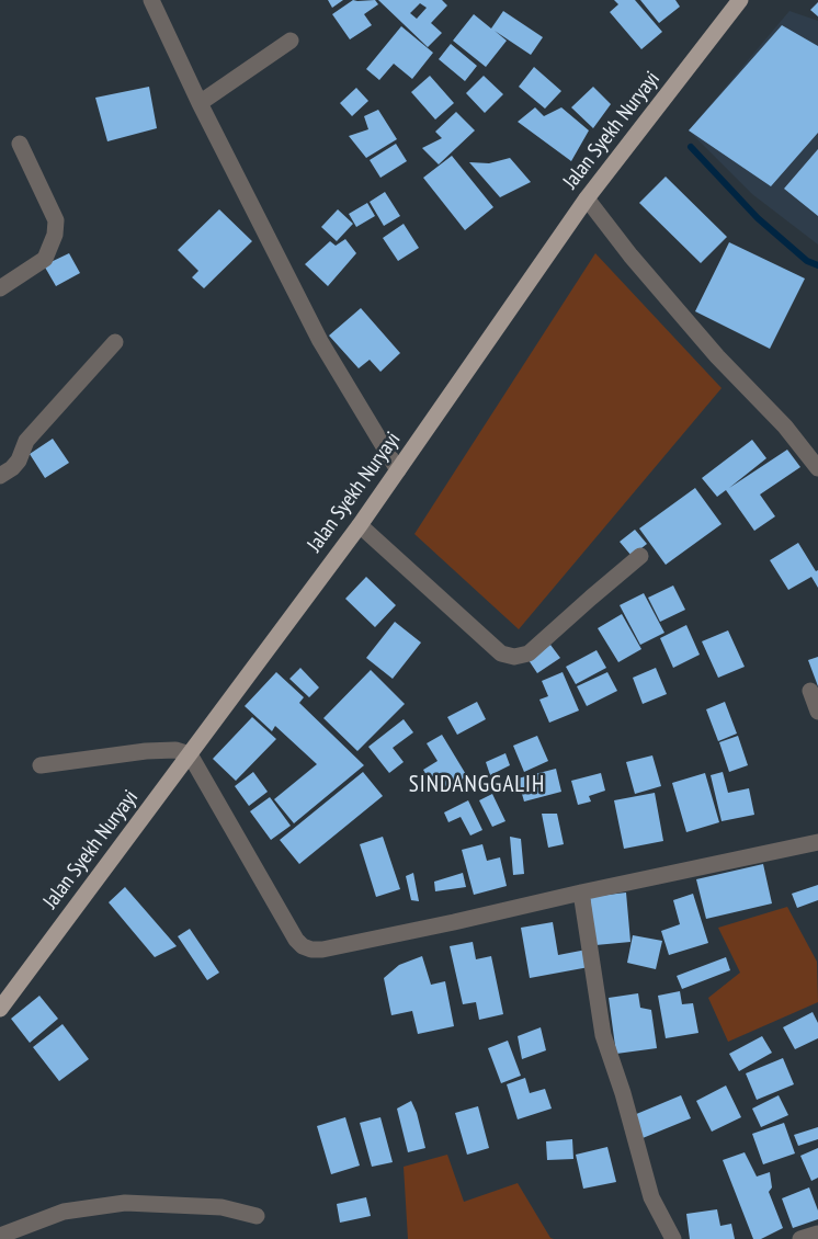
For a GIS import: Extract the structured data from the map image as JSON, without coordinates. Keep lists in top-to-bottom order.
{
  "streets": {
    "main road": ["Jalan Syekh Nuryayi"]
  },
  "districts": ["SINDANGGALIH"]
}
